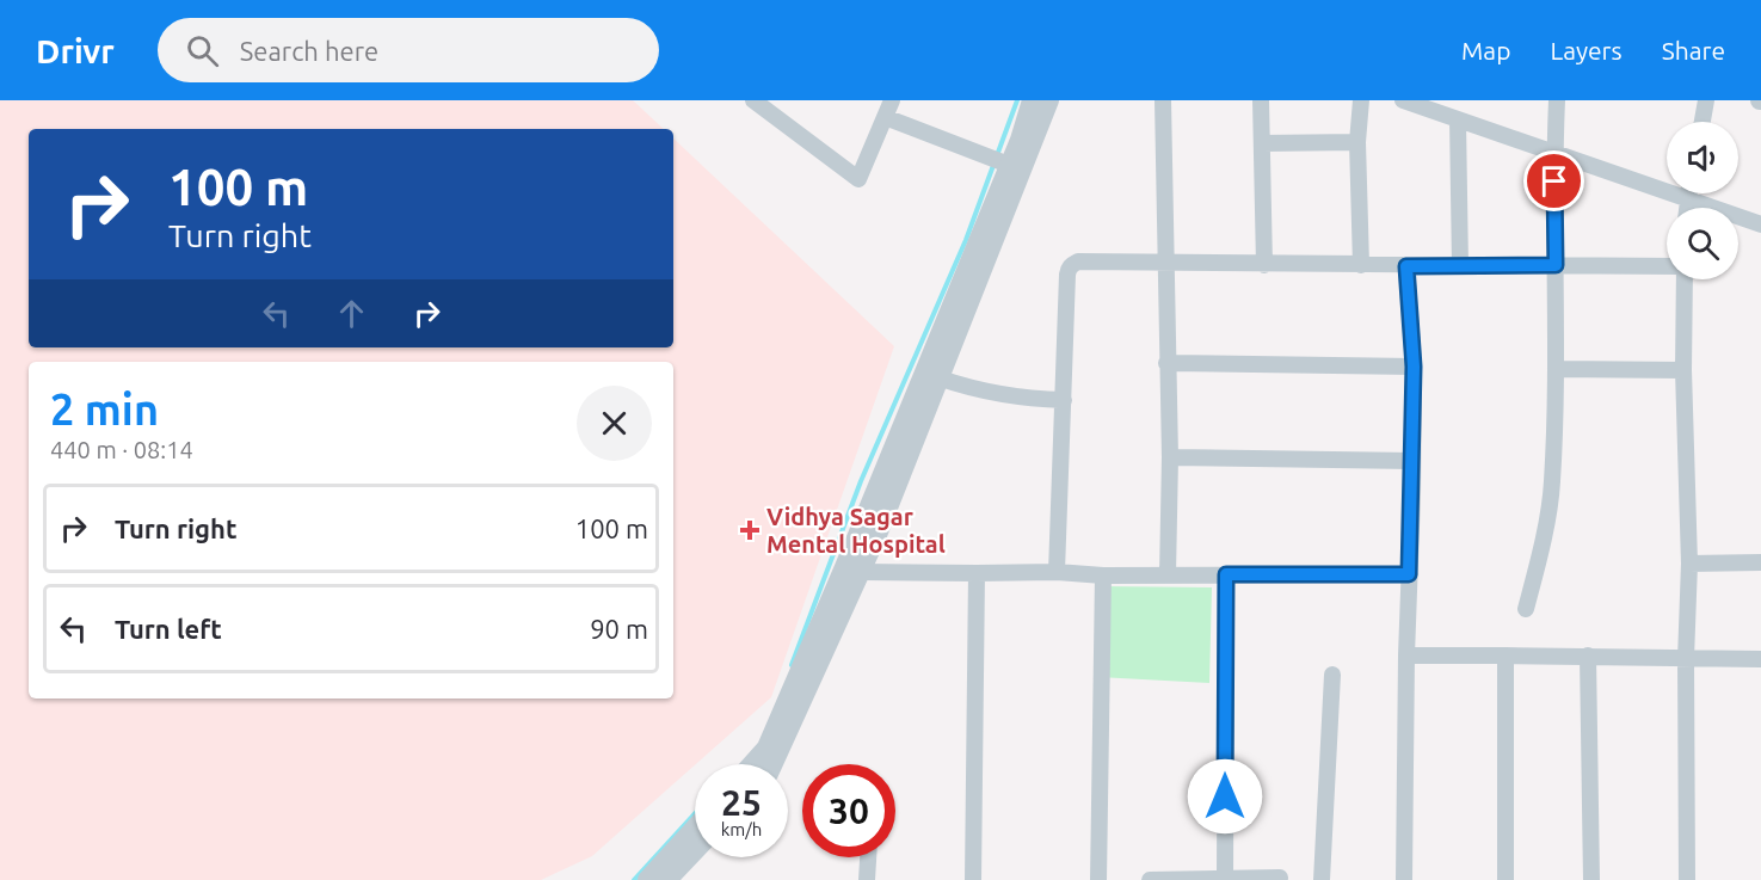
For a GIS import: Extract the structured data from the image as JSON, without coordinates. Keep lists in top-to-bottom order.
{
  "places": {
    "health": ["Vidhya Sagar Mental Hospital"]
  },
  "page": {
    "header": "Drivr",
    "search": "Search here",
    "nav": ["Map", "Layers", "Share"],
    "turn": ["100 m", "Turn right"],
    "heading": ["2 min", "440 m · 08:14"],
    "list": [
      {
        "name": "Turn right",
        "value": "100 m"
      },
      {
        "name": "Turn left",
        "value": "90 m"
      }
    ],
    "speed": "25 km/h",
    "limit": "30"
  }
}
